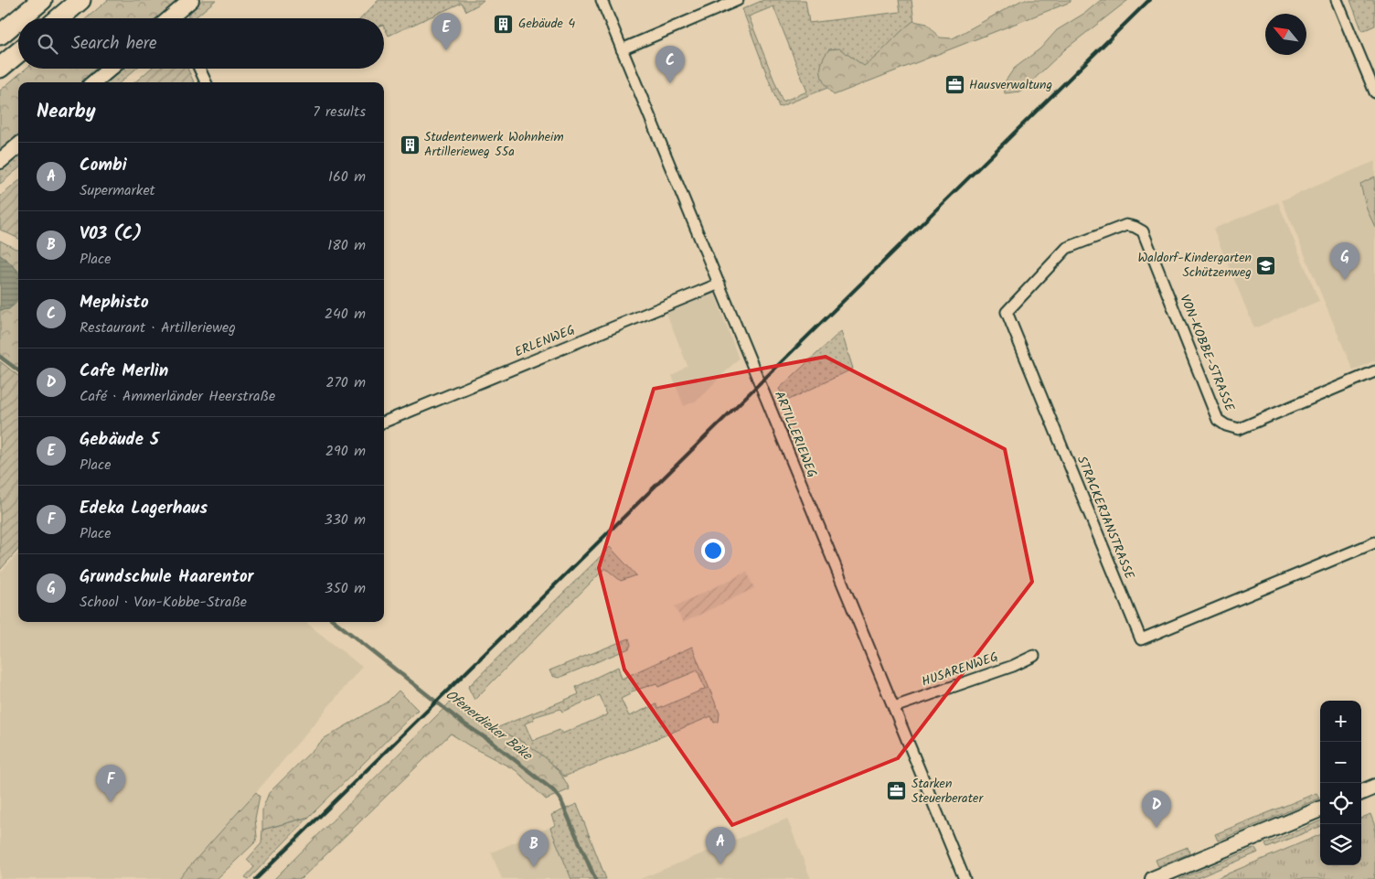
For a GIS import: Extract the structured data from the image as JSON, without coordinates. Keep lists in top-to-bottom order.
{
  "streets": {
    "street": [
      "ERLENWEG",
      "VON-KOBBE-STRASSE",
      "ARTILLERIEWEG",
      "STRACKERJANSTRASSE",
      "HUSARENWEG"
    ]
  },
  "crossings": [
    ["ERLENWEG", "ARTILLERIEWEG"],
    ["VON-KOBBE-STRASSE", "STRACKERJANSTRASSE"],
    ["ARTILLERIEWEG", "HUSARENWEG"]
  ],
  "water": ["Ofenerdieker Bäke"],
  "places": {
    "building": ["Gebäude 4", "Studentenwerk Wohnheim Artillerieweg 55a"],
    "office": ["Hausverwaltung", "Starken Steuerberater"],
    "school or university": ["Waldorf-Kindergarten Schützenweg"]
  },
  "north": "top left",
  "page": {
    "pins": [
      "E",
      "C",
      "G",
      "F",
      "D",
      "A",
      "B"
    ],
    "search": "Search here",
    "heading": ["Nearby", "7 results"],
    "list": [
      {
        "mark": "A",
        "name": "Combi",
        "note": "Supermarket",
        "value": "160 m"
      },
      {
        "mark": "B",
        "name": "V03 (C)",
        "note": "Place",
        "value": "180 m"
      },
      {
        "mark": "C",
        "name": "Mephisto",
        "note": "Restaurant · Artillerieweg",
        "value": "240 m"
      },
      {
        "mark": "D",
        "name": "Cafe Merlin",
        "note": "Café · Ammerländer Heerstraße",
        "value": "270 m"
      },
      {
        "mark": "E",
        "name": "Gebäude 5",
        "note": "Place",
        "value": "290 m"
      },
      {
        "mark": "F",
        "name": "Edeka Lagerhaus",
        "note": "Place",
        "value": "330 m"
      },
      {
        "mark": "G",
        "name": "Grundschule Haarentor",
        "note": "School · Von-Kobbe-Straße",
        "value": "350 m"
      }
    ],
    "map_buttons": ["+", "−"]
  }
}
